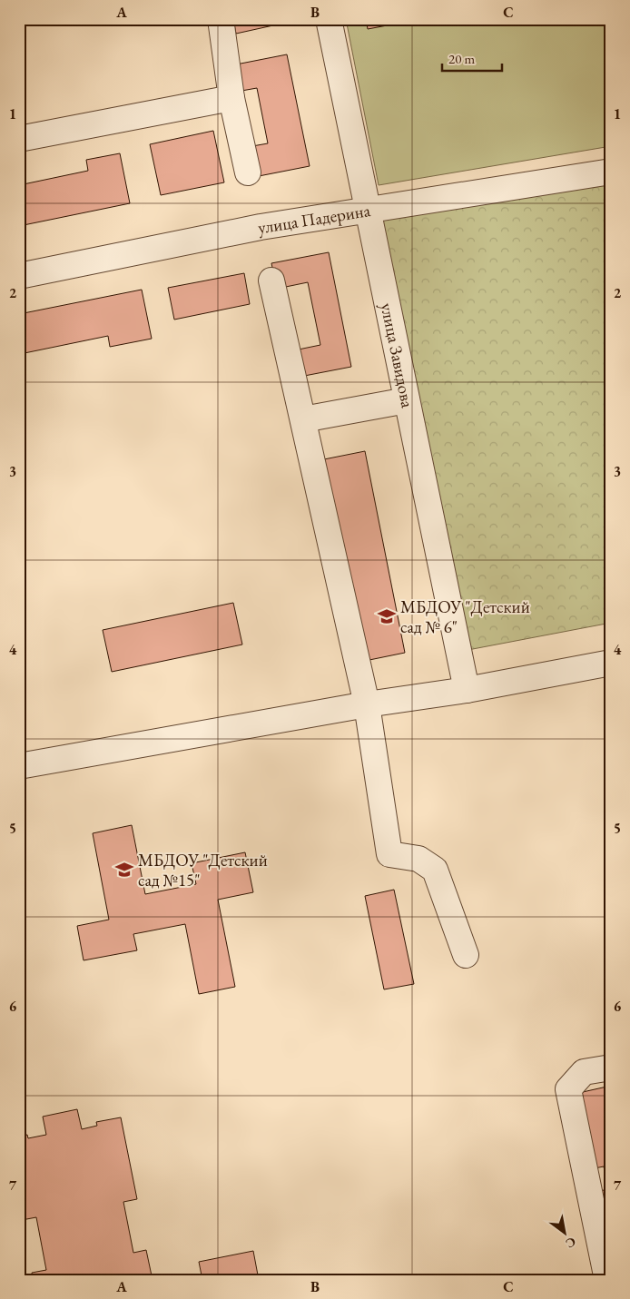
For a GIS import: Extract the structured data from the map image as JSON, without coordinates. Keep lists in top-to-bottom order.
{
  "streets": {
    "street": ["улица Падерина", "улица Завидова"]
  },
  "crossings": [
    ["улица Падерина", "улица Завидова"]
  ],
  "places": {
    "school or university": ["МБДОУ \"Детский сад № 6\"", "МБДОУ \"Детский сад №15\""]
  },
  "scale_bar": "20 m",
  "north": "bottom right",
  "grid": {
    "columns": ["A", "B", "C"],
    "rows": [
      "1",
      "2",
      "3",
      "4",
      "5",
      "6",
      "7"
    ]
  }
}
